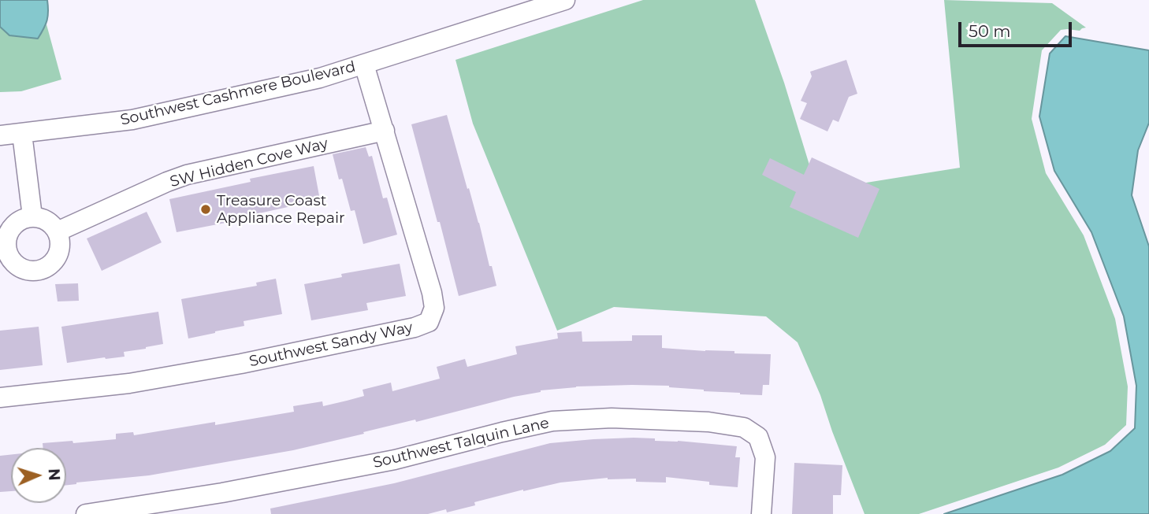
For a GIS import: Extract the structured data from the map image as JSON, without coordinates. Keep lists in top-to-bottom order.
{
  "streets": {
    "street": [
      "Southwest Cashmere Boulevard",
      "SW Hidden Cove Way",
      "Southwest Sandy Way",
      "Southwest Talquin Lane"
    ]
  },
  "crossings": [
    ["Southwest Cashmere Boulevard", "Southwest Sandy Way"],
    ["SW Hidden Cove Way", "Southwest Sandy Way"]
  ],
  "places": ["Treasure Coast Appliance Repair"],
  "scale_bar": "50 m",
  "north": "right"
}
